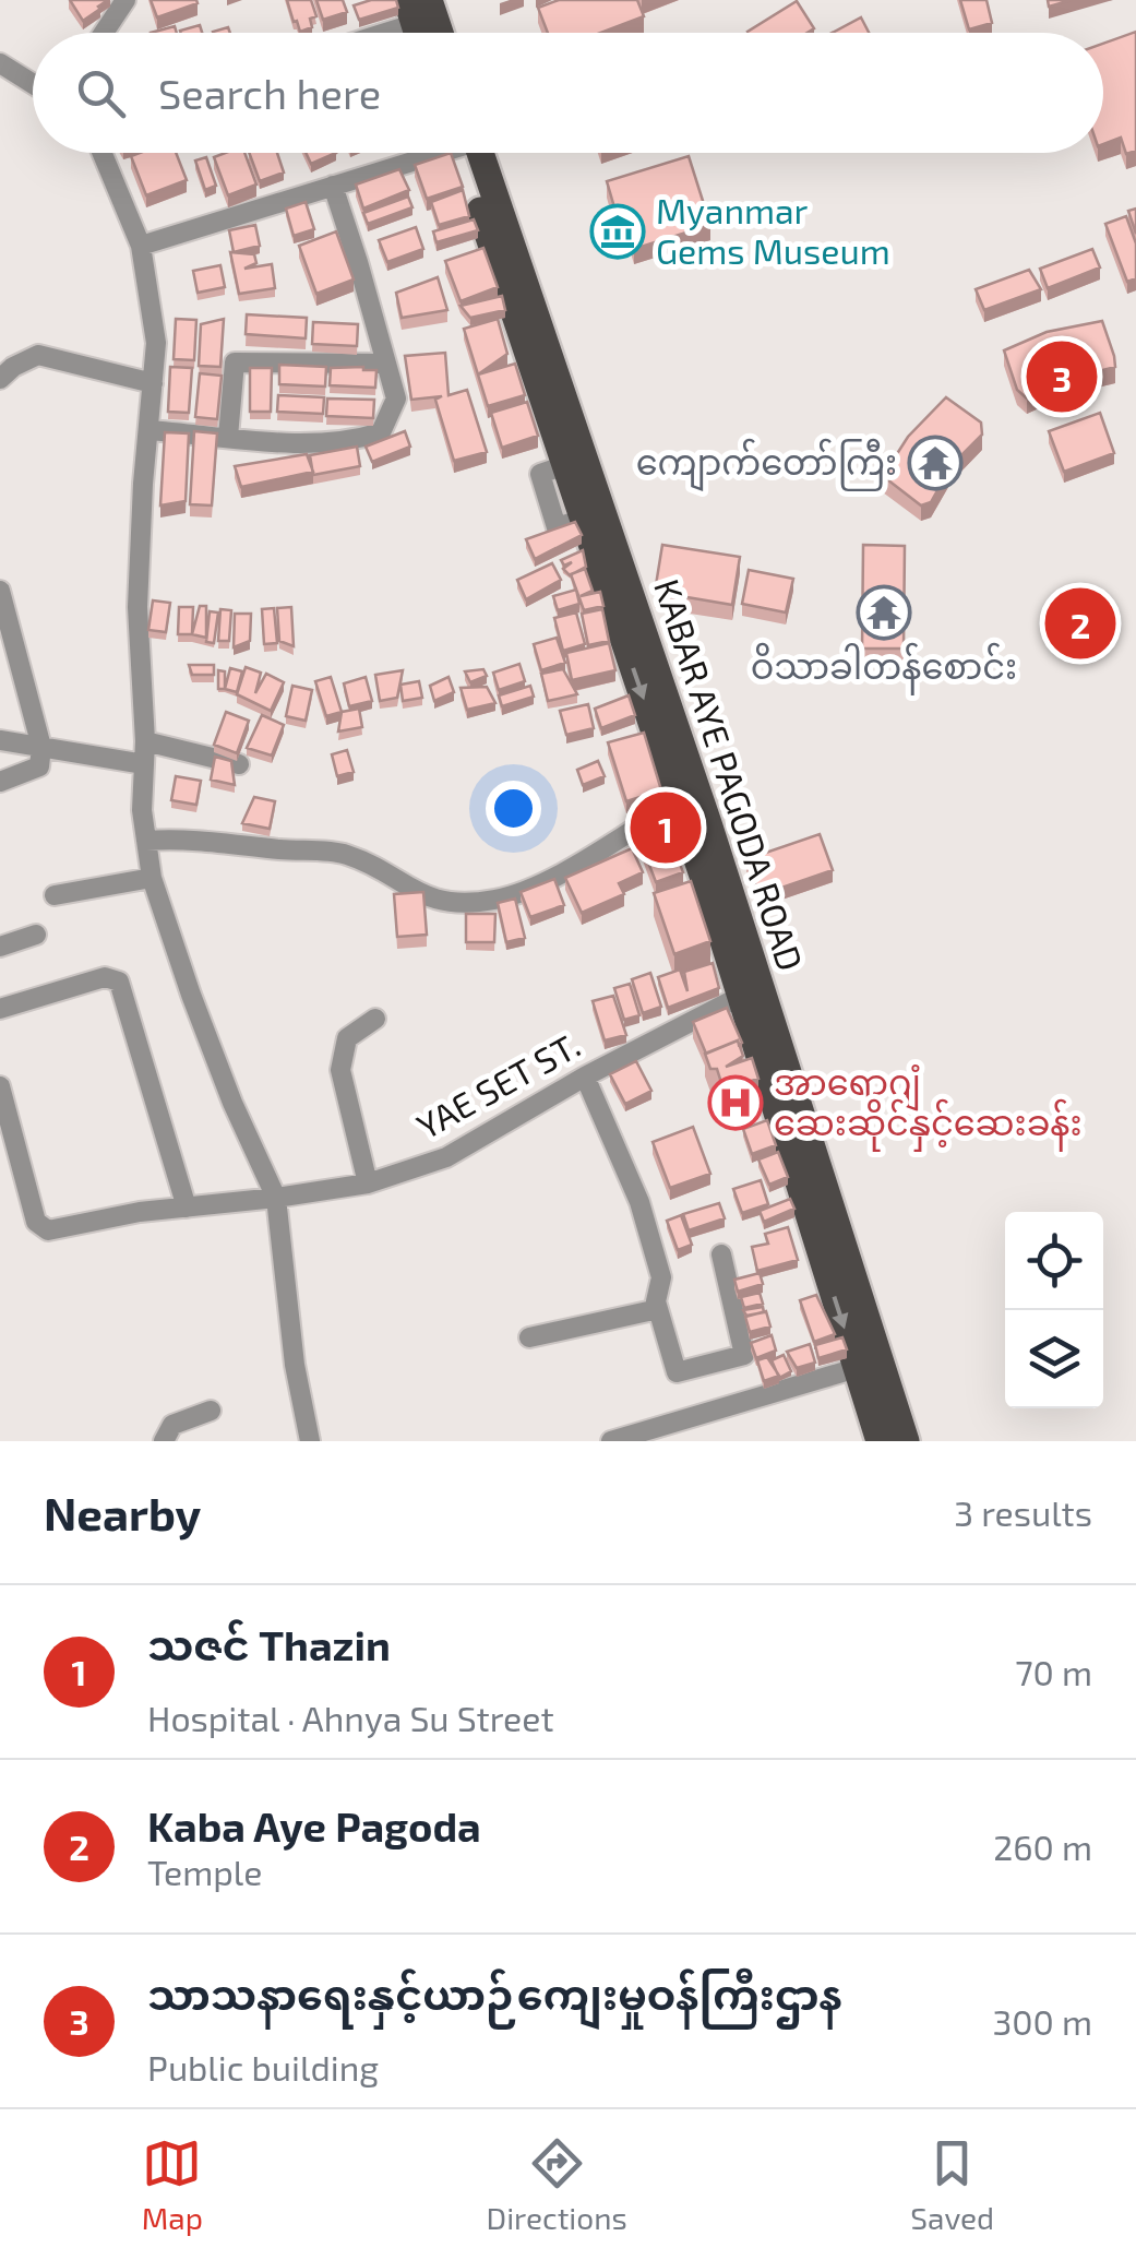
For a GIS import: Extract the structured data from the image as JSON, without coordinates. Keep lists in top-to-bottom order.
{
  "streets": {
    "main road": ["KABAR AYE PAGODA ROAD"],
    "street": ["YAE SET ST."]
  },
  "crossings": [
    ["KABAR AYE PAGODA ROAD", "YAE SET ST."]
  ],
  "places": {
    "museum": ["Myanmar Gems Museum"],
    "temple": ["ကျောက်တော်ကြီး", "ဝိသာခါတန်စောင်း"],
    "hospital": ["အာရောဂျံ ဆေးဆိုင်နှင့်ဆေးခန်း"]
  },
  "page": {
    "search": "Search here",
    "pins": ["3", "2", "1"],
    "heading": ["Nearby", "3 results"],
    "list": [
      {
        "mark": "1",
        "name": "သဇင် Thazin",
        "note": "Hospital · Ahnya Su Street",
        "value": "70 m"
      },
      {
        "mark": "2",
        "name": "Kaba Aye Pagoda",
        "note": "Temple",
        "value": "260 m"
      },
      {
        "mark": "3",
        "name": "သာသနာရေးနှင့်ယာဉ်ကျေးမှုဝန်ကြီးဌာန",
        "note": "Public building",
        "value": "300 m"
      }
    ],
    "nav": ["Map", "Directions", "Saved"]
  }
}
